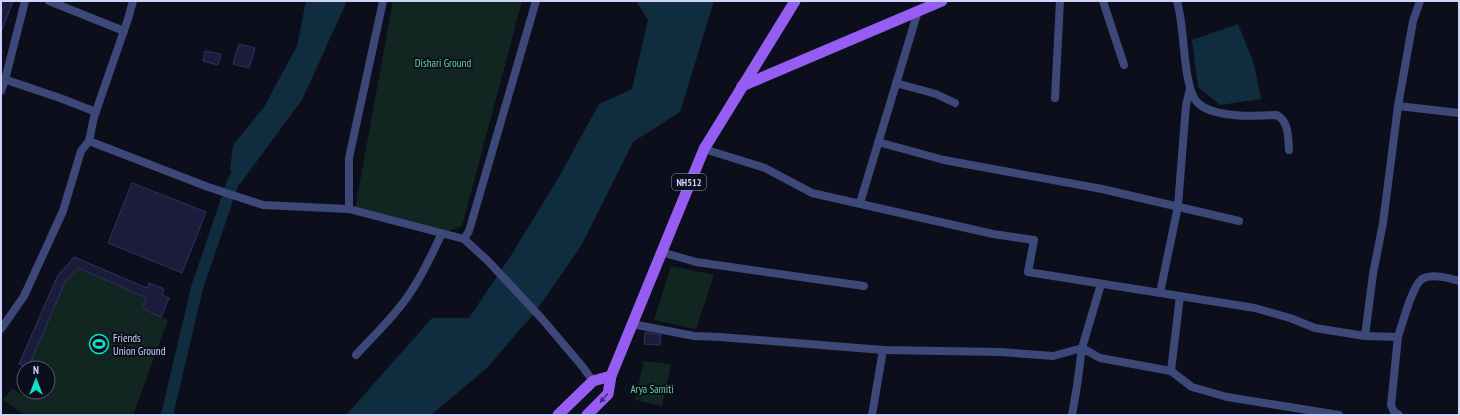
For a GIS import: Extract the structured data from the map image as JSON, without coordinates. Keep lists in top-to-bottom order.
{
  "streets": {
    "main road": ["NH512"]
  },
  "parks": ["Dishari Ground", "Arya Samiti"],
  "places": {
    "sports": ["Friends Union Ground"]
  },
  "north": "top"
}
